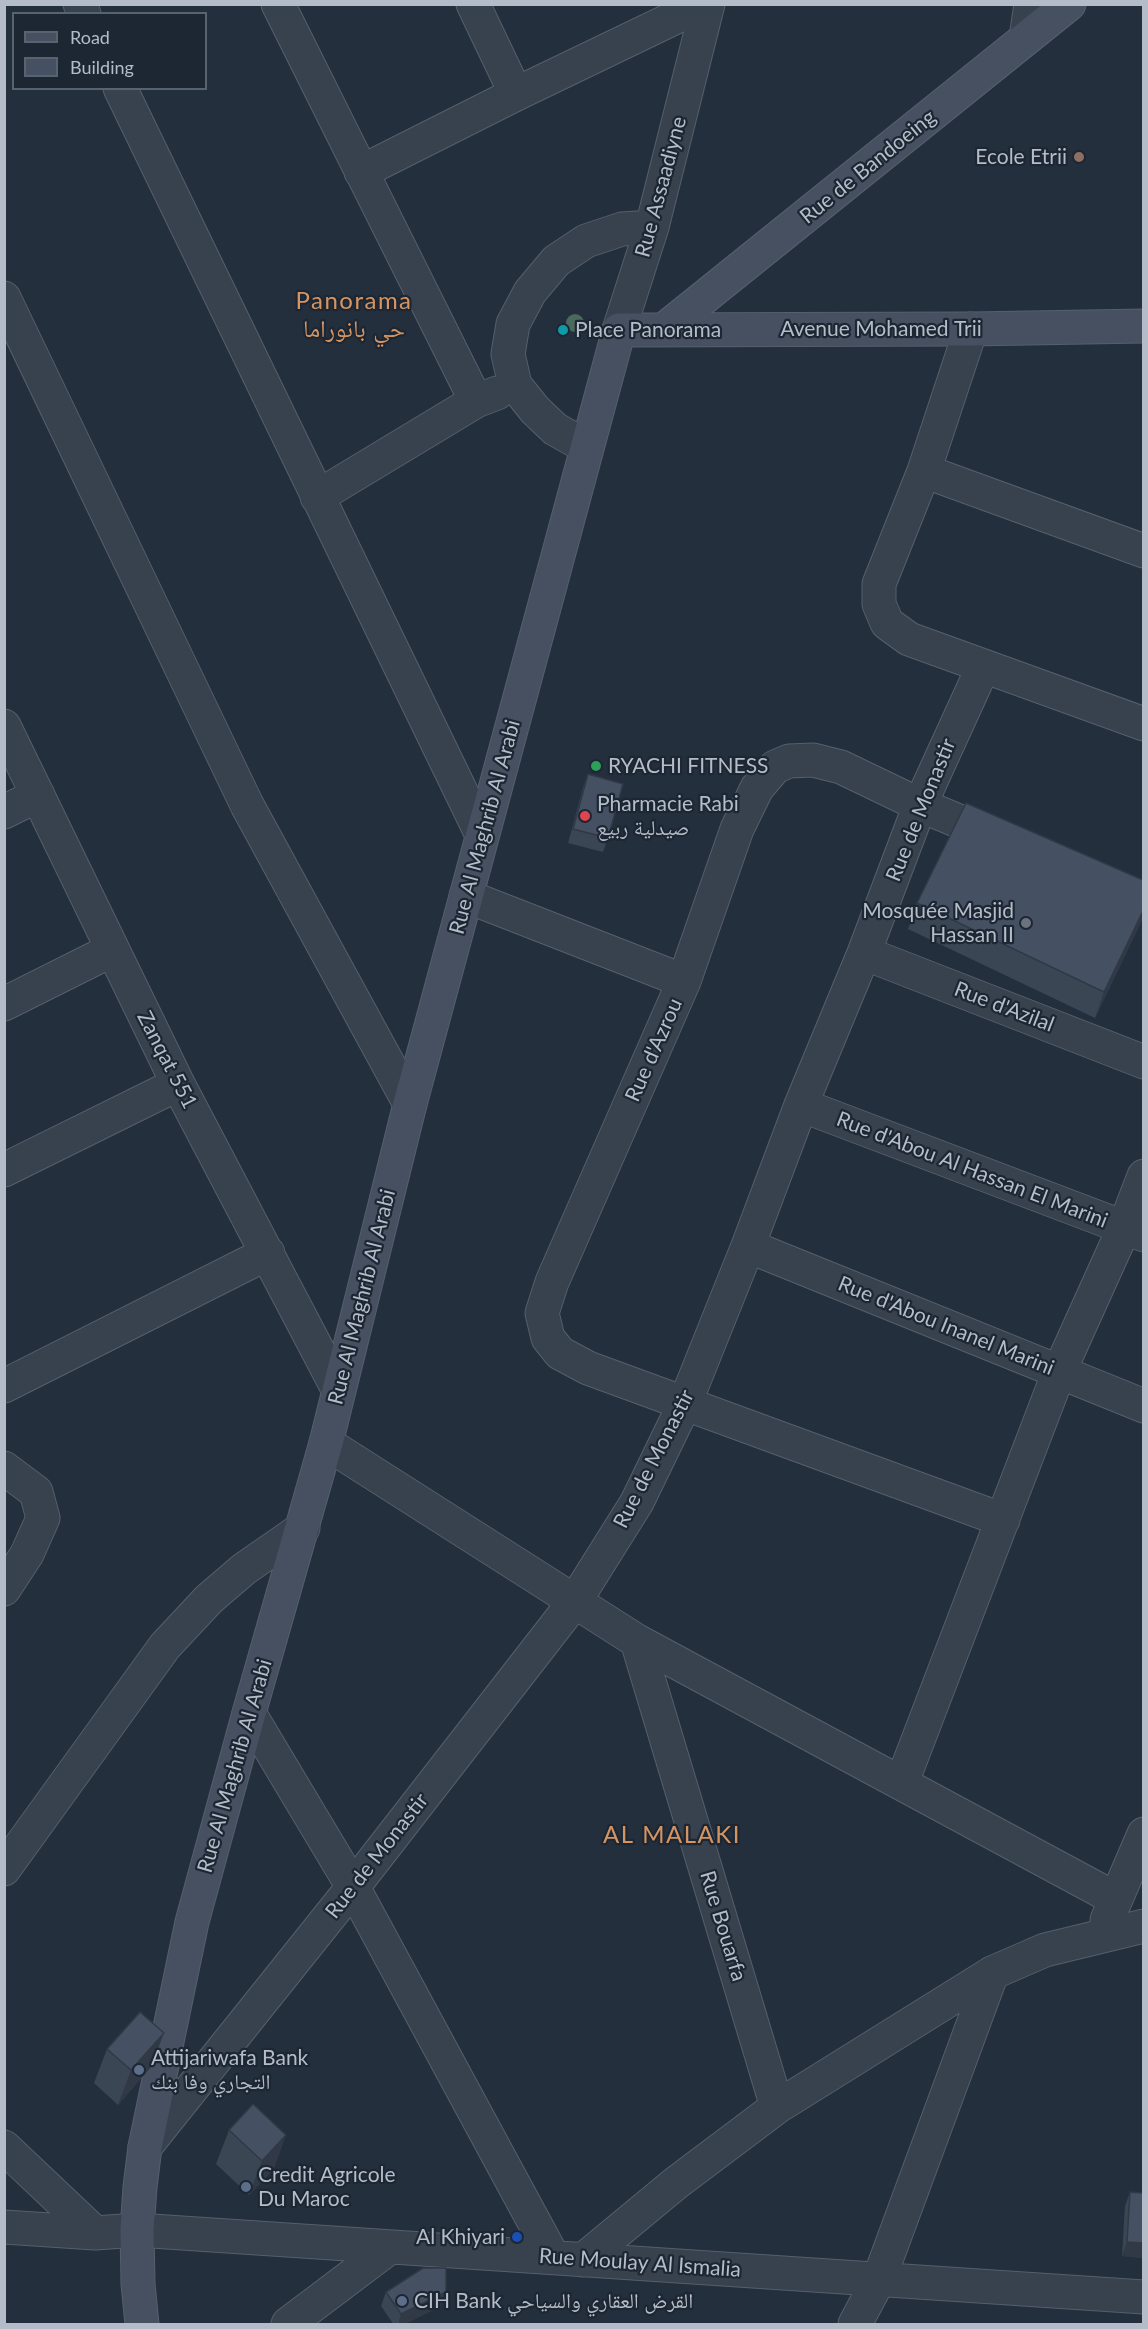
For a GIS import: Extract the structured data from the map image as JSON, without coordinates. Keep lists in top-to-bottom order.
{
  "streets": {
    "street": [
      "Rue de Bandoeing",
      "Rue Assaadiyne",
      "Avenue Mohamed Trii",
      "Rue de Monastir",
      "Rue Al Maghrib Al Arabi",
      "Rue d'Azilal",
      "Rue d'Azrou",
      "Zanqat 551",
      "Rue d'Abou Al Hassan El Marini",
      "Rue d'Abou Inanel Marini",
      "Rue Bouarfa",
      "Rue Moulay Al Ismalia"
    ]
  },
  "crossings": [
    ["Rue de Bandoeing", "Avenue Mohamed Trii"],
    ["Rue Assaadiyne", "Avenue Mohamed Trii"],
    ["Rue Assaadiyne", "Rue Al Maghrib Al Arabi"],
    ["Rue de Monastir", "Rue Al Maghrib Al Arabi"],
    ["Rue de Monastir", "Rue d'Azilal"],
    ["Rue de Monastir", "Rue d'Azrou"],
    ["Rue de Monastir", "Rue d'Abou Al Hassan El Marini"],
    ["Rue de Monastir", "Rue d'Abou Inanel Marini"],
    ["Rue Al Maghrib Al Arabi", "Zanqat 551"],
    ["Rue Al Maghrib Al Arabi", "Rue Moulay Al Ismalia"]
  ],
  "districts": ["Panorama حي بانوراما", "AL MALAKI"],
  "places": [
    "Ecole Etrii",
    "Place Panorama",
    "RYACHI FITNESS",
    "Pharmacie Rabi صيدلية ربيع",
    "Mosquée Masjid Hassan II",
    "Attijariwafa Bank التجاري وفا بنك",
    "Credit Agricole Du Maroc",
    "Al Khiyari",
    "CIH Bank القرض العقاري والسياحي"
  ],
  "legend": ["Road", "Building"]
}
